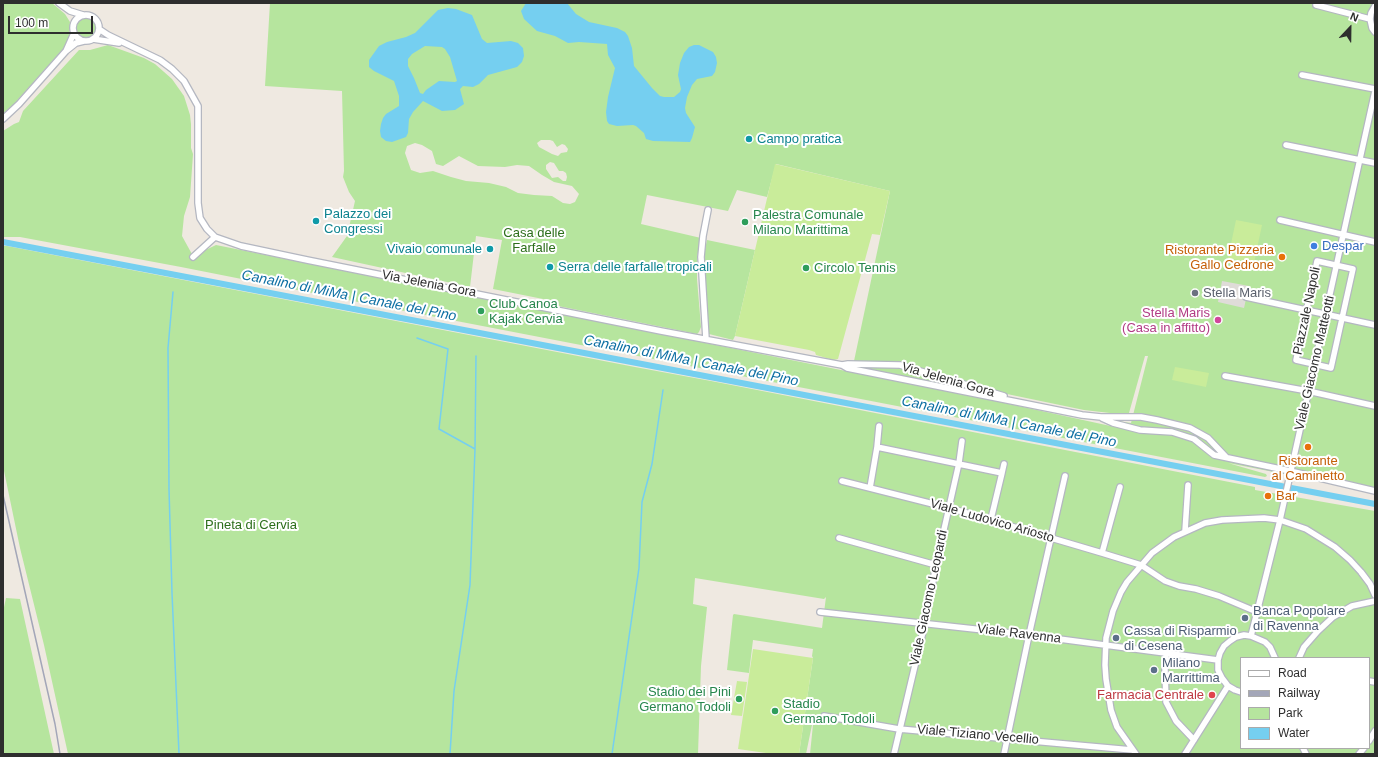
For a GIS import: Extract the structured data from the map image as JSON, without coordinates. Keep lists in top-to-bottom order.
{
  "streets": {
    "street": [
      "Via Jelenia Gora",
      "Piazzale Napoli",
      "Viale Giacomo Matteotti",
      "Viale Ludovico Ariosto",
      "Viale Giacomo Leopardi",
      "Viale Ravenna",
      "Viale Tiziano Vecellio"
    ]
  },
  "crossings": [
    ["Via Jelenia Gora", "Viale Giacomo Matteotti"],
    ["Piazzale Napoli", "Viale Giacomo Matteotti"],
    ["Viale Giacomo Matteotti", "Viale Ludovico Ariosto"],
    ["Viale Ludovico Ariosto", "Viale Giacomo Leopardi"],
    ["Viale Giacomo Leopardi", "Viale Ravenna"],
    ["Viale Giacomo Leopardi", "Viale Tiziano Vecellio"]
  ],
  "water": ["Canalino di MiMa | Canale del Pino"],
  "parks": ["Casa delle Farfalle", "Pineta di Cervia"],
  "places": [
    "Campo pratica",
    "Palazzo dei Congressi",
    "Palestra Comunale Milano Marittima",
    "Despar",
    "Vivaio comunale",
    "Ristorante Pizzeria Gallo Cedrone",
    "Serra delle farfalle tropicali",
    "Circolo Tennis",
    "Stella Maris",
    "Club Canoa Kajak Cervia",
    "Stella Maris (Casa in affitto)",
    "Ristorante al Caminetto",
    "Bar",
    "Banca Popolare di Ravenna",
    "Cassa di Risparmio di Cesena",
    "Milano Marrittima",
    "Farmacia Centrale",
    "Stadio dei Pini Germano Todoli",
    "Stadio Germano Todoli"
  ],
  "legend": [
    "Road",
    "Railway",
    "Park",
    "Water"
  ],
  "scale_bar": "100 m",
  "north": "top"
}
